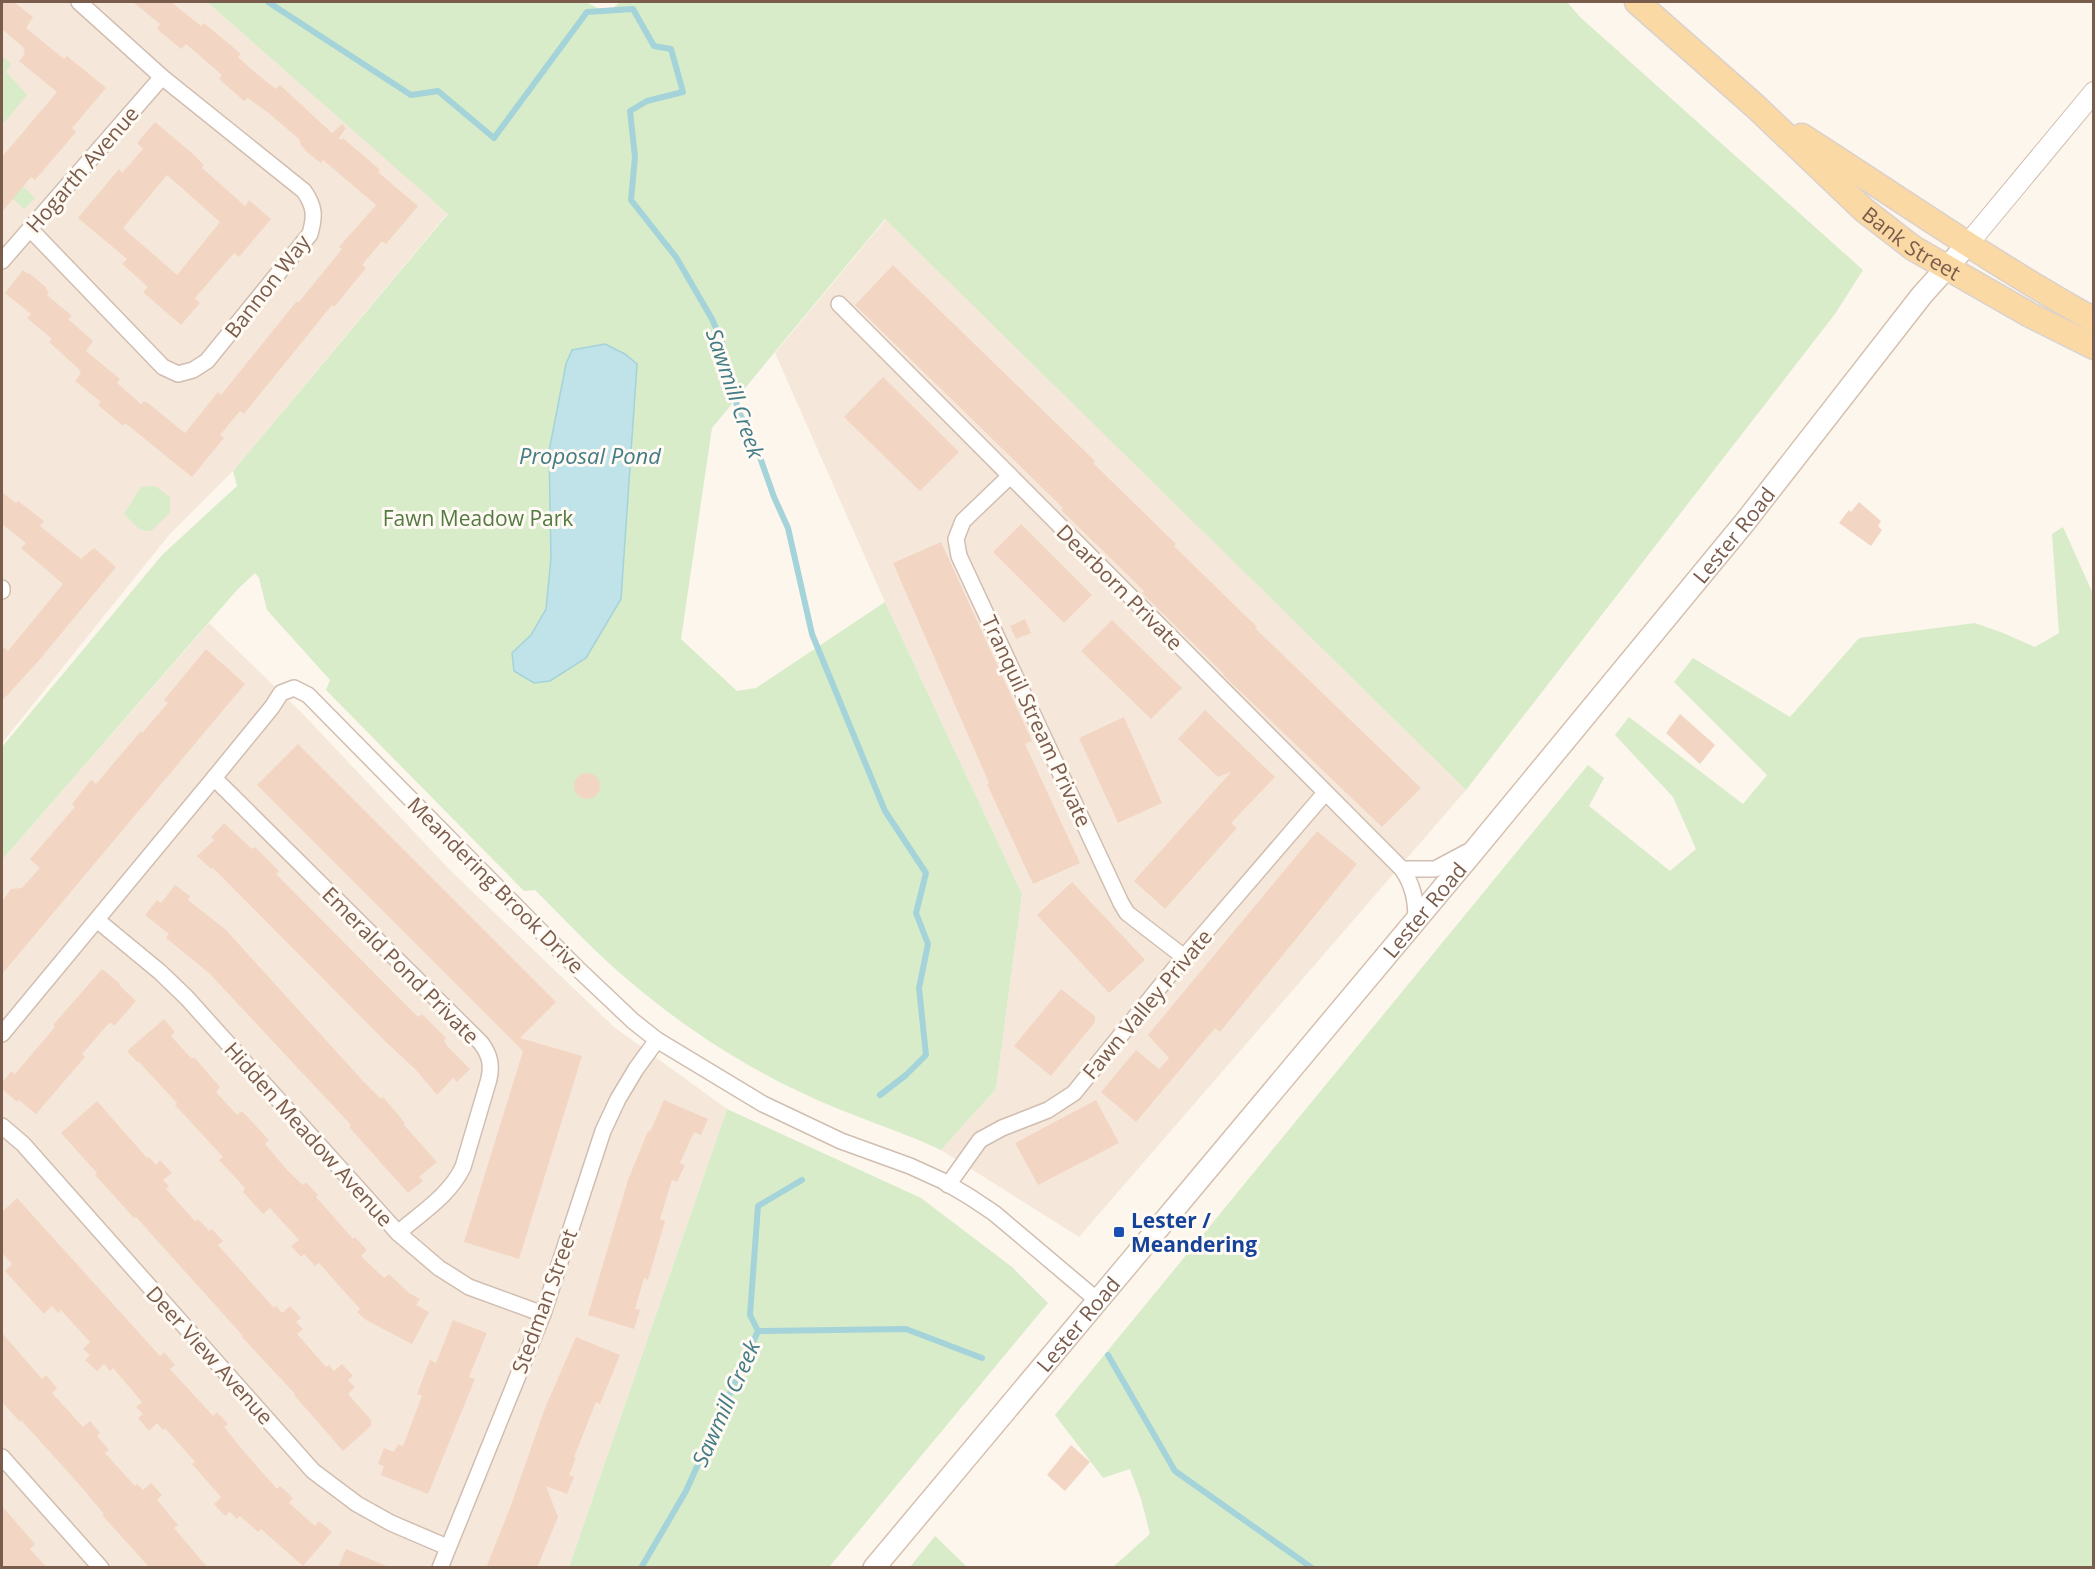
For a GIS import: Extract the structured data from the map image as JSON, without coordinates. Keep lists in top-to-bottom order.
{
  "streets": {
    "main road": ["Bank Street", "Lester Road"],
    "street": [
      "Hogarth Avenue",
      "Bannon Way",
      "Dearborn Private",
      "Tranquil Stream Private",
      "Meandering Brook Drive",
      "Emerald Pond Private",
      "Fawn Valley Private",
      "Hidden Meadow Avenue",
      "Stedman Street",
      "Deer View Avenue"
    ]
  },
  "crossings": [
    ["Hogarth Avenue", "Bannon Way"],
    ["Bank Street", "Lester Road"],
    ["Lester Road", "Dearborn Private"],
    ["Lester Road", "Meandering Brook Drive"],
    ["Dearborn Private", "Tranquil Stream Private"],
    ["Dearborn Private", "Fawn Valley Private"],
    ["Tranquil Stream Private", "Fawn Valley Private"],
    ["Meandering Brook Drive", "Emerald Pond Private"],
    ["Meandering Brook Drive", "Fawn Valley Private"],
    ["Meandering Brook Drive", "Hidden Meadow Avenue"],
    ["Meandering Brook Drive", "Stedman Street"],
    ["Emerald Pond Private", "Hidden Meadow Avenue"],
    ["Hidden Meadow Avenue", "Stedman Street"],
    ["Stedman Street", "Deer View Avenue"]
  ],
  "water": ["Sawmill Creek", "Proposal Pond"],
  "parks": ["Fawn Meadow Park"],
  "places": {
    "transit": ["Lester / Meandering"]
  }
}
